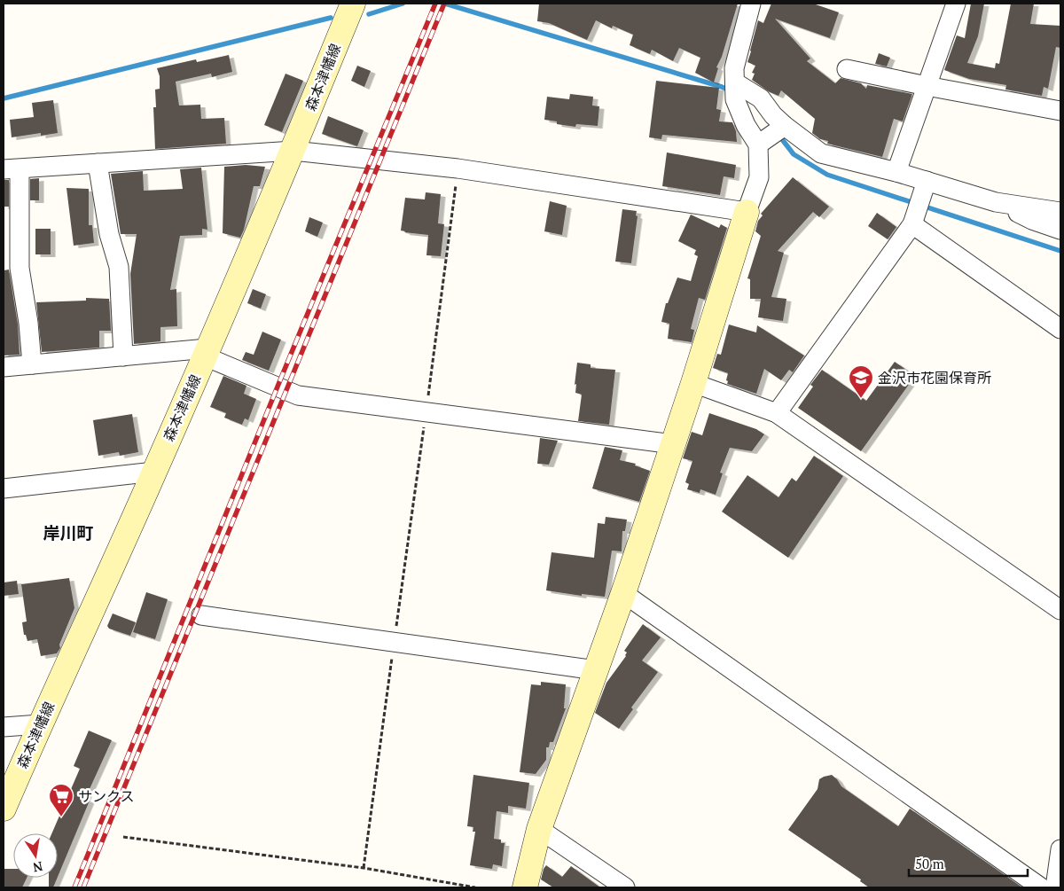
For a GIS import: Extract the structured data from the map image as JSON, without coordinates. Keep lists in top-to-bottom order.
{
  "streets": {
    "main road": ["森本津幡線"]
  },
  "districts": ["岸川町"],
  "places": {
    "school or university": ["金沢市花園保育所"],
    "supermarket": ["サンクス"]
  },
  "scale_bar": "50 m",
  "north": "bottom"
}
